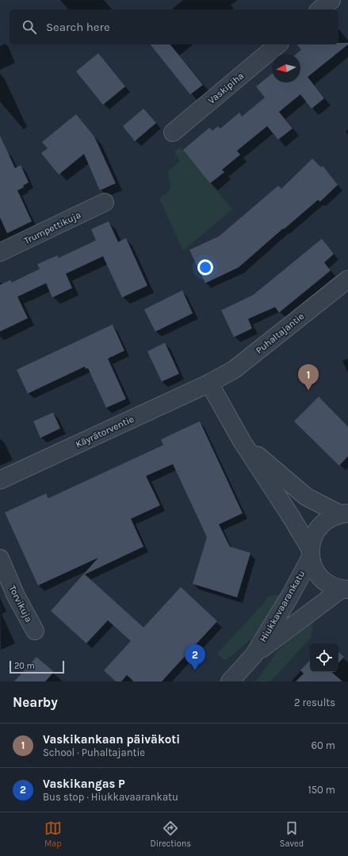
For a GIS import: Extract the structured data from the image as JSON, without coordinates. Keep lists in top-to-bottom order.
{
  "streets": {
    "street": [
      "Vaskipiha",
      "Trumpettikuja",
      "Puhaltajantie",
      "Käyrätorventie",
      "Torvikuja",
      "Hiukkavaarankatu"
    ]
  },
  "crossings": [
    ["Puhaltajantie", "Käyrätorventie"]
  ],
  "scale_bar": "20 m",
  "north": "left",
  "page": {
    "search": "Search here",
    "pins": ["1", "2"],
    "scale": "20 m",
    "heading": ["Nearby", "2 results"],
    "list": [
      {
        "mark": "1",
        "name": "Vaskikankaan päiväkoti",
        "note": "School · Puhaltajantie",
        "value": "60 m"
      },
      {
        "mark": "2",
        "name": "Vaskikangas P",
        "note": "Bus stop · Hiukkavaarankatu",
        "value": "150 m"
      }
    ],
    "nav": ["Map", "Directions", "Saved"]
  }
}
